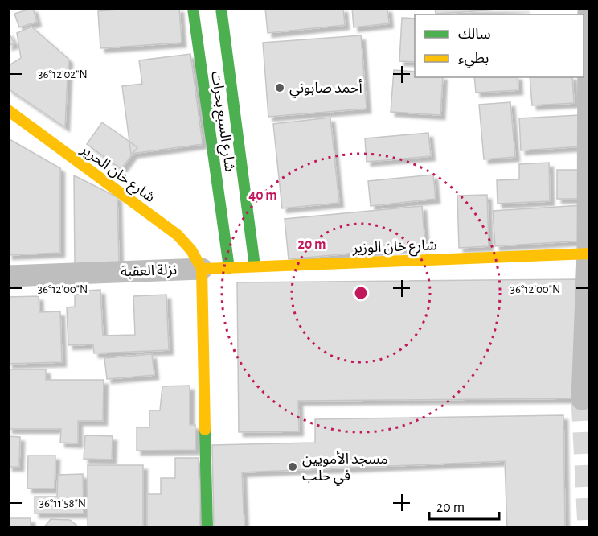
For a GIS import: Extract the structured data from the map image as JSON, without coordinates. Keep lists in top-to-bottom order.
{
  "streets": {
    "street": [
      "شارع السبع بحرات",
      "شارع خان الحرير",
      "شارع خان الوزير",
      "نزلة العقبة"
    ]
  },
  "crossings": [
    ["شارع السبع بحرات", "شارع خان الوزير"],
    ["شارع خان الحرير", "شارع خان الوزير"],
    ["شارع خان الحرير", "نزلة العقبة"],
    ["شارع خان الوزير", "نزلة العقبة"]
  ],
  "places": ["أحمد صابوني", "مسجد الأمويين في حلب"],
  "legend": ["سالك", "بطيء"],
  "scale_bar": "20 m",
  "coordinates": ["36°12'02\"N", "36°12'00\"N", "36°11'58\"N"],
  "rings": ["40 m", "20 m"]
}
